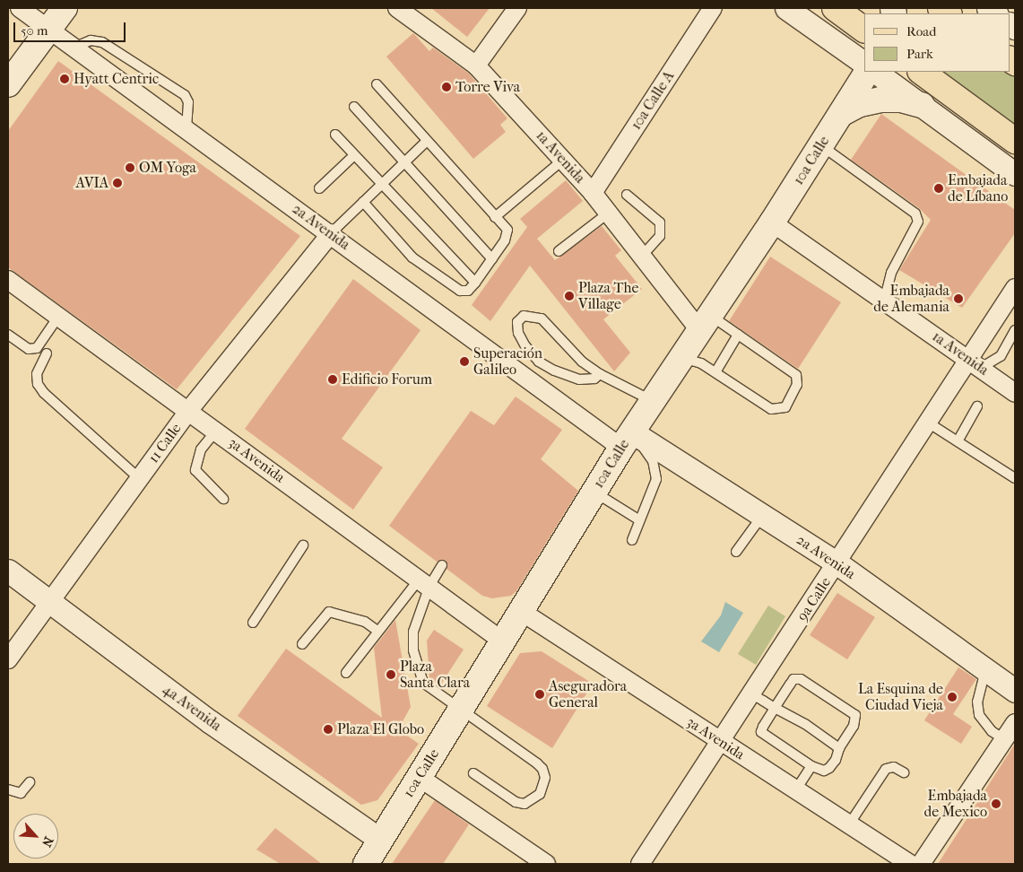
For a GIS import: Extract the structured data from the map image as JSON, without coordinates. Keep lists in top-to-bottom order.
{
  "streets": {
    "main road": ["10a Calle"],
    "street": [
      "10a Calle A",
      "1a Avenida",
      "2a Avenida",
      "11 Calle",
      "3a Avenida",
      "9a Calle",
      "4a Avenida"
    ]
  },
  "crossings": [
    ["10a Calle A", "1a Avenida"],
    ["1a Avenida", "10a Calle"],
    ["1a Avenida", "9a Calle"],
    ["10a Calle", "2a Avenida"],
    ["10a Calle", "3a Avenida"],
    ["10a Calle", "4a Avenida"],
    ["2a Avenida", "11 Calle"],
    ["2a Avenida", "9a Calle"],
    ["11 Calle", "3a Avenida"],
    ["11 Calle", "4a Avenida"],
    ["3a Avenida", "9a Calle"]
  ],
  "places": [
    "Hyatt Centric",
    "Torre Viva",
    "OM Yoga",
    "AVIA",
    "Embajada de Líbano",
    "Plaza The Village",
    "Embajada de Alemania",
    "Superación Galileo",
    "Edificio Forum",
    "Plaza Santa Clara",
    "Aseguradora General",
    "La Esquina de Ciudad Vieja",
    "Plaza El Globo",
    "Embajada de Mexico"
  ],
  "legend": ["Road", "Park"],
  "scale_bar": "50 m",
  "north": "bottom right"
}
